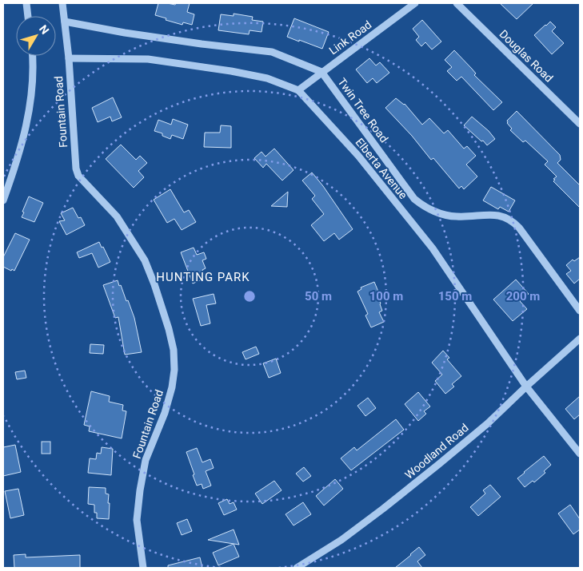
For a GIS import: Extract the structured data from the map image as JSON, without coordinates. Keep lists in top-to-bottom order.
{
  "streets": {
    "street": [
      "Link Road",
      "Douglas Road",
      "Twin Tree Road",
      "Fountain Road",
      "Elberta Avenue",
      "Woodland Road"
    ]
  },
  "crossings": [
    ["Link Road", "Twin Tree Road"],
    ["Link Road", "Elberta Avenue"],
    ["Fountain Road", "Elberta Avenue"],
    ["Elberta Avenue", "Woodland Road"]
  ],
  "districts": ["HUNTING PARK"],
  "north": "top right",
  "rings": [
    "50 m",
    "100 m",
    "150 m",
    "200 m"
  ]
}
